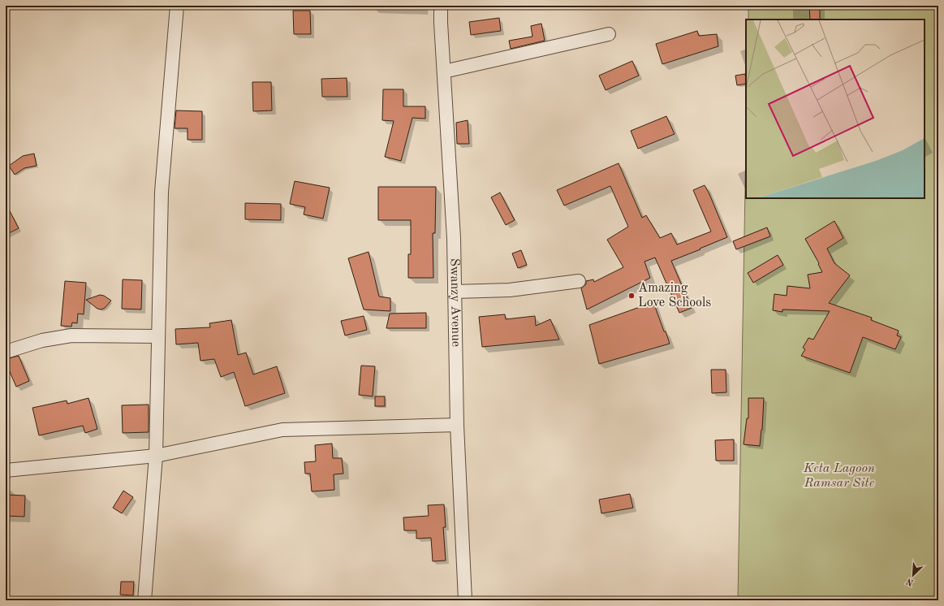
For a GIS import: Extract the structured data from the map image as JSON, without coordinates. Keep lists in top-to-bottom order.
{
  "streets": {
    "street": ["Swanzy Avenue"]
  },
  "parks": ["Keta Lagoon Ramsar Site"],
  "places": ["Amazing Love Schools"],
  "north": "bottom left"
}
